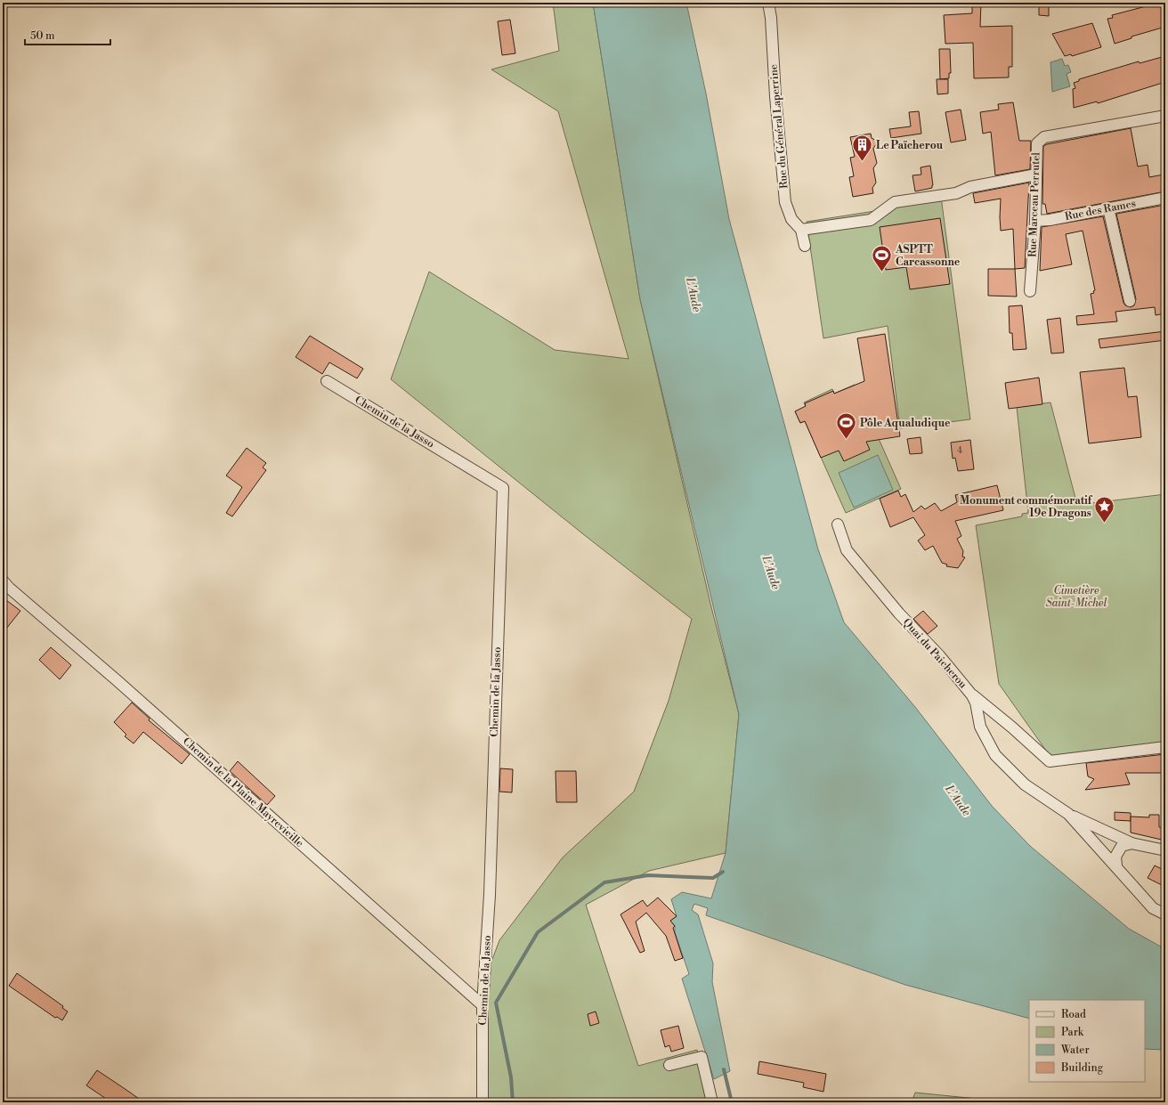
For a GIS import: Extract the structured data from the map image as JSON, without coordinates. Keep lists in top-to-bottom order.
{
  "streets": {
    "street": [
      "Rue du Général Laperrine",
      "Rue Marceau Perrutel",
      "Rue des Rames",
      "Chemin de la Jasso",
      "Quai du Paicherou",
      "Chemin de la Plaine Mayrevieille"
    ]
  },
  "crossings": [
    ["Rue Marceau Perrutel", "Rue des Rames"],
    ["Chemin de la Jasso", "Chemin de la Plaine Mayrevieille"]
  ],
  "water": ["L'Aude"],
  "parks": ["Cimetière Saint-Michel"],
  "places": {
    "building": ["Le Païcherou"],
    "sports": ["ASPTT Carcassonne", "Pôle Aqualudique"],
    "place": ["Monument commémoratif 19e Dragons"]
  },
  "house_numbers": ["4"],
  "legend": [
    "Road",
    "Park",
    "Water",
    "Building"
  ],
  "scale_bar": "50 m"
}
